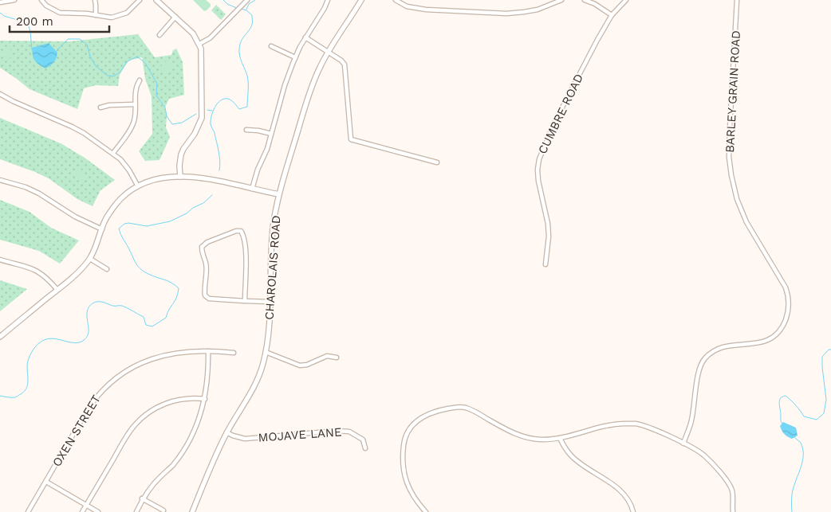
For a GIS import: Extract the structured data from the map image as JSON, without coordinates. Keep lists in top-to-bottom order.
{
  "streets": {
    "street": [
      "BARLEY GRAIN ROAD",
      "CUMBRE ROAD",
      "CHAROLAIS ROAD",
      "OXEN STREET",
      "MOJAVE LANE"
    ]
  },
  "crossings": [
    ["CHAROLAIS ROAD", "MOJAVE LANE"]
  ],
  "scale_bar": "200 m"
}
